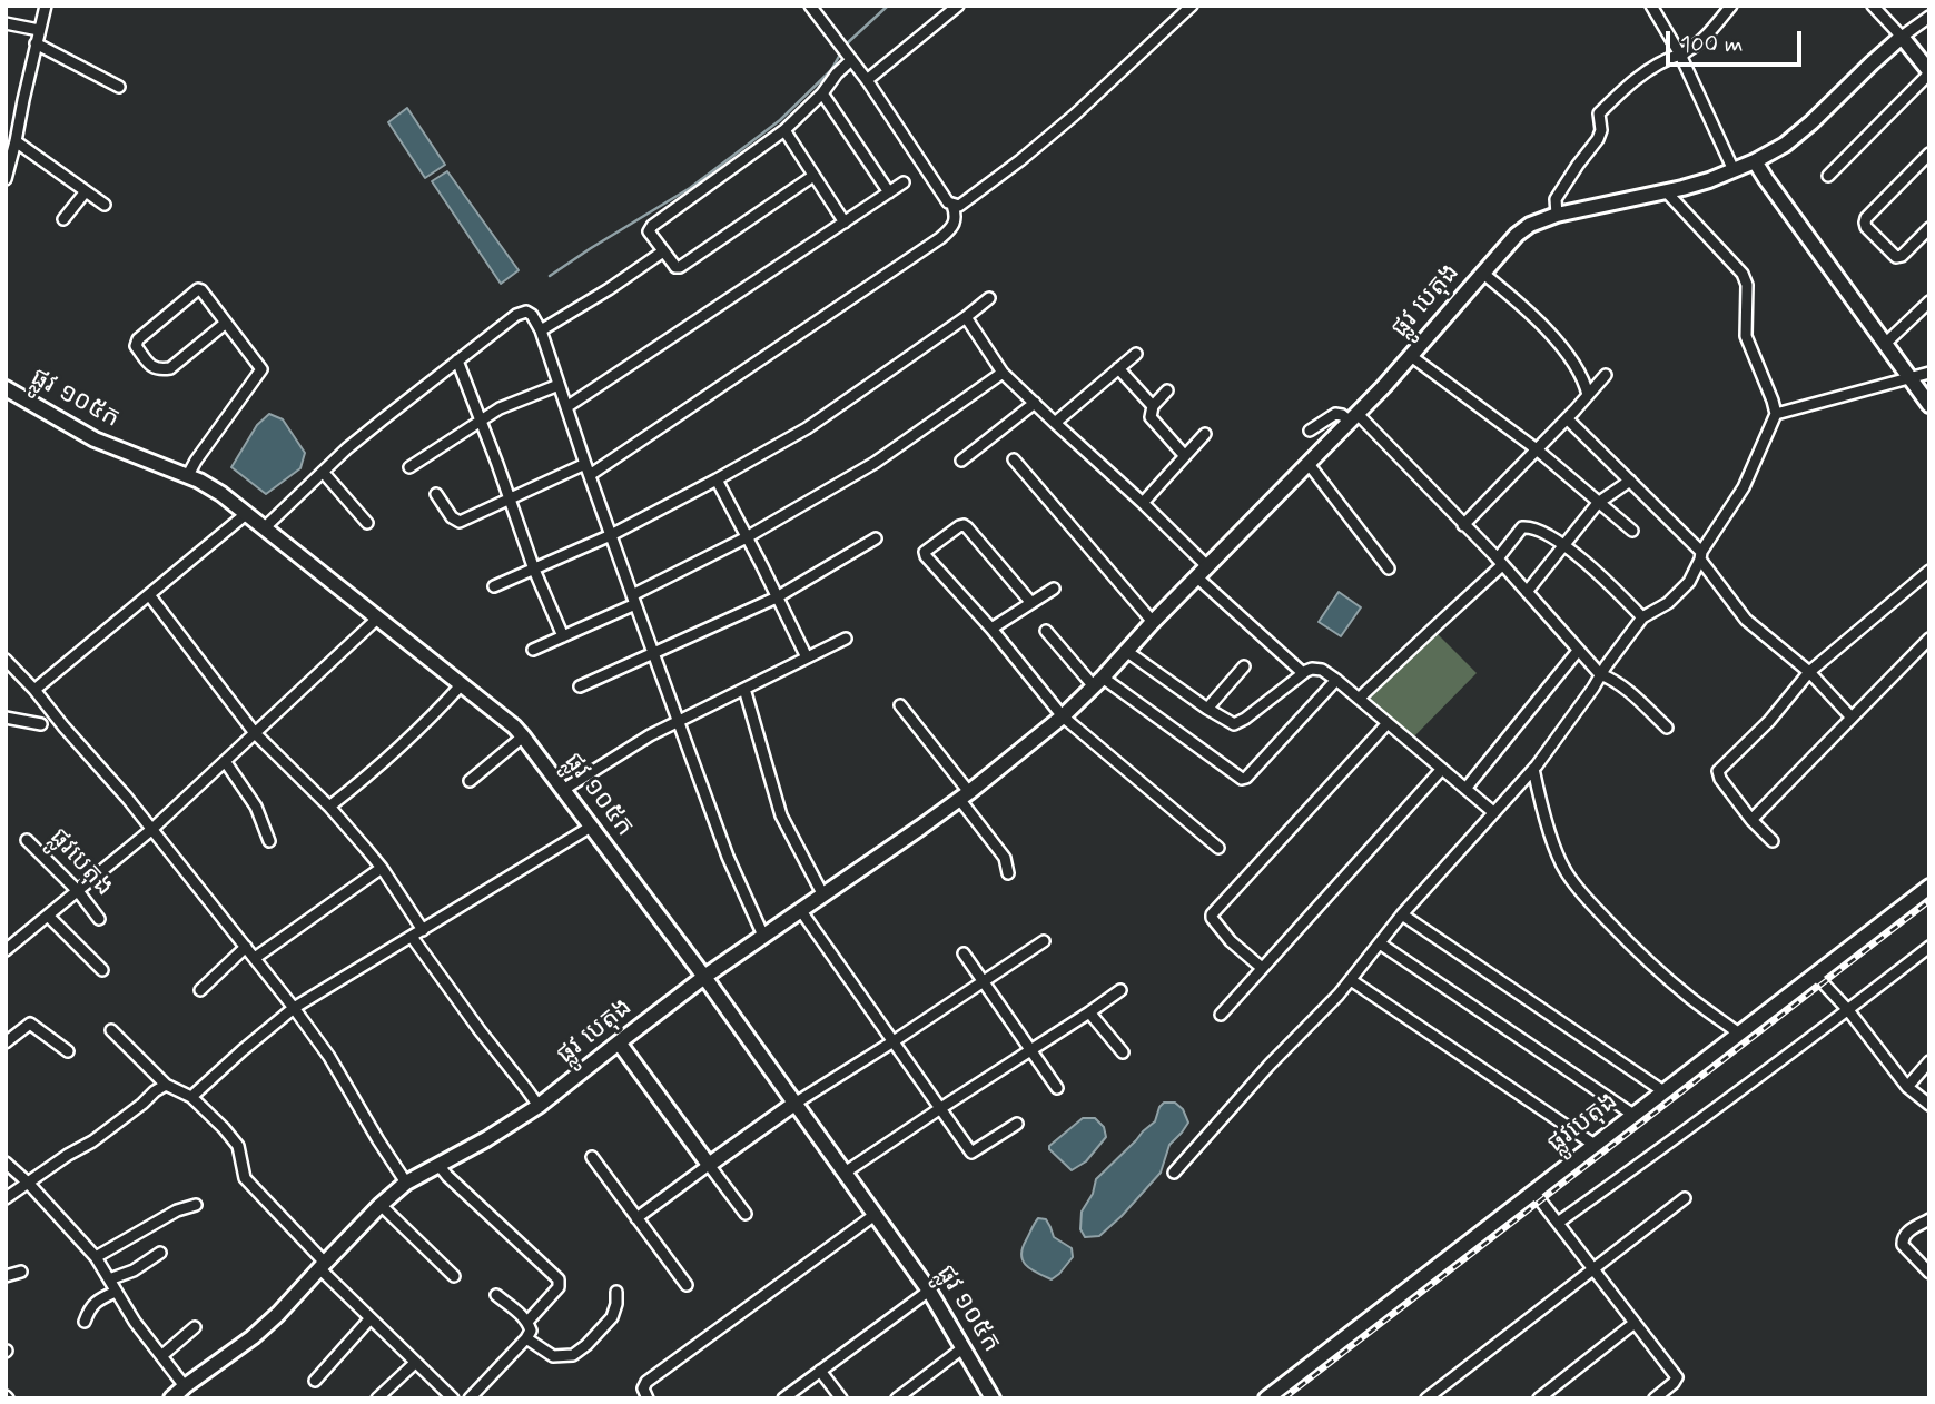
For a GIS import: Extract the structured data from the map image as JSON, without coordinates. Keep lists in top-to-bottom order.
{
  "streets": {
    "street": ["ផ្លូវ បេតុង", "ផ្លូវ ១០៥ក", "ផ្លូវបេតុង"]
  },
  "crossings": [
    ["ផ្លូវ បេតុង", "ផ្លូវ ១០៥ក"]
  ],
  "scale_bar": "100 m"
}
